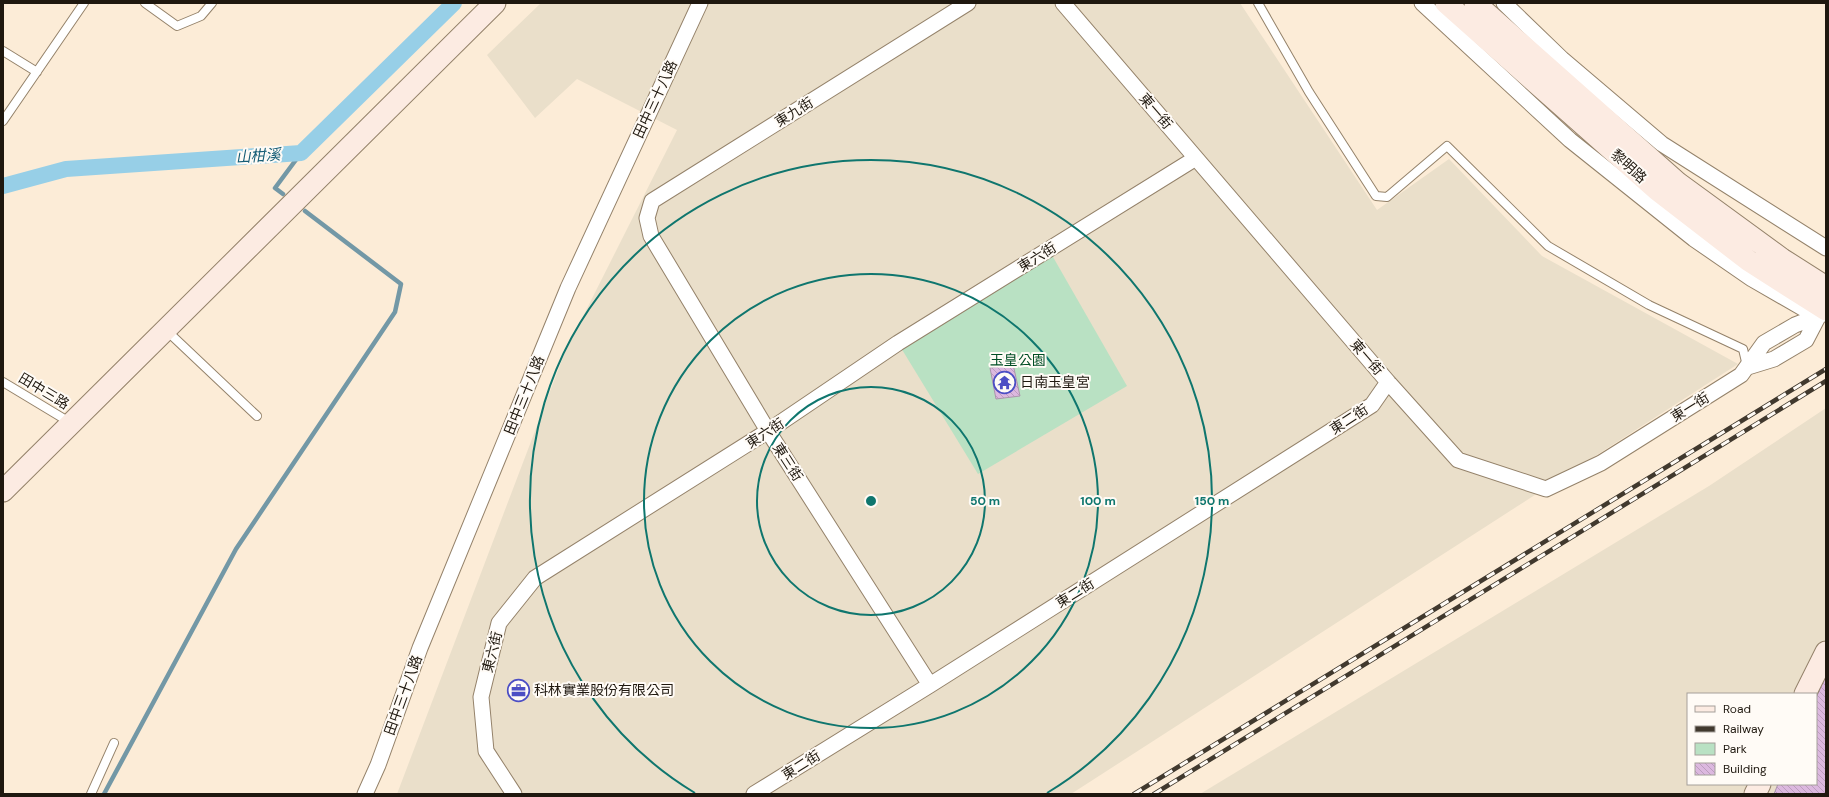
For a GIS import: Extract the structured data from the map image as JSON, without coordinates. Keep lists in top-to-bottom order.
{
  "streets": {
    "street": [
      "田中三十八路",
      "東一街",
      "東九街",
      "黎明路",
      "東六街",
      "東二街",
      "東三街"
    ],
    "lane": ["田中三路"]
  },
  "crossings": [
    ["東一街", "東六街"],
    ["東一街", "東二街"],
    ["東九街", "東三街"],
    ["東六街", "東三街"],
    ["東二街", "東三街"]
  ],
  "water": ["山柑溪"],
  "parks": ["玉皇公園"],
  "places": {
    "temple": ["日南玉皇宮"],
    "office": ["科林實業股份有限公司"]
  },
  "legend": [
    "Road",
    "Railway",
    "Park",
    "Building"
  ],
  "rings": ["50 m", "100 m", "150 m"]
}
